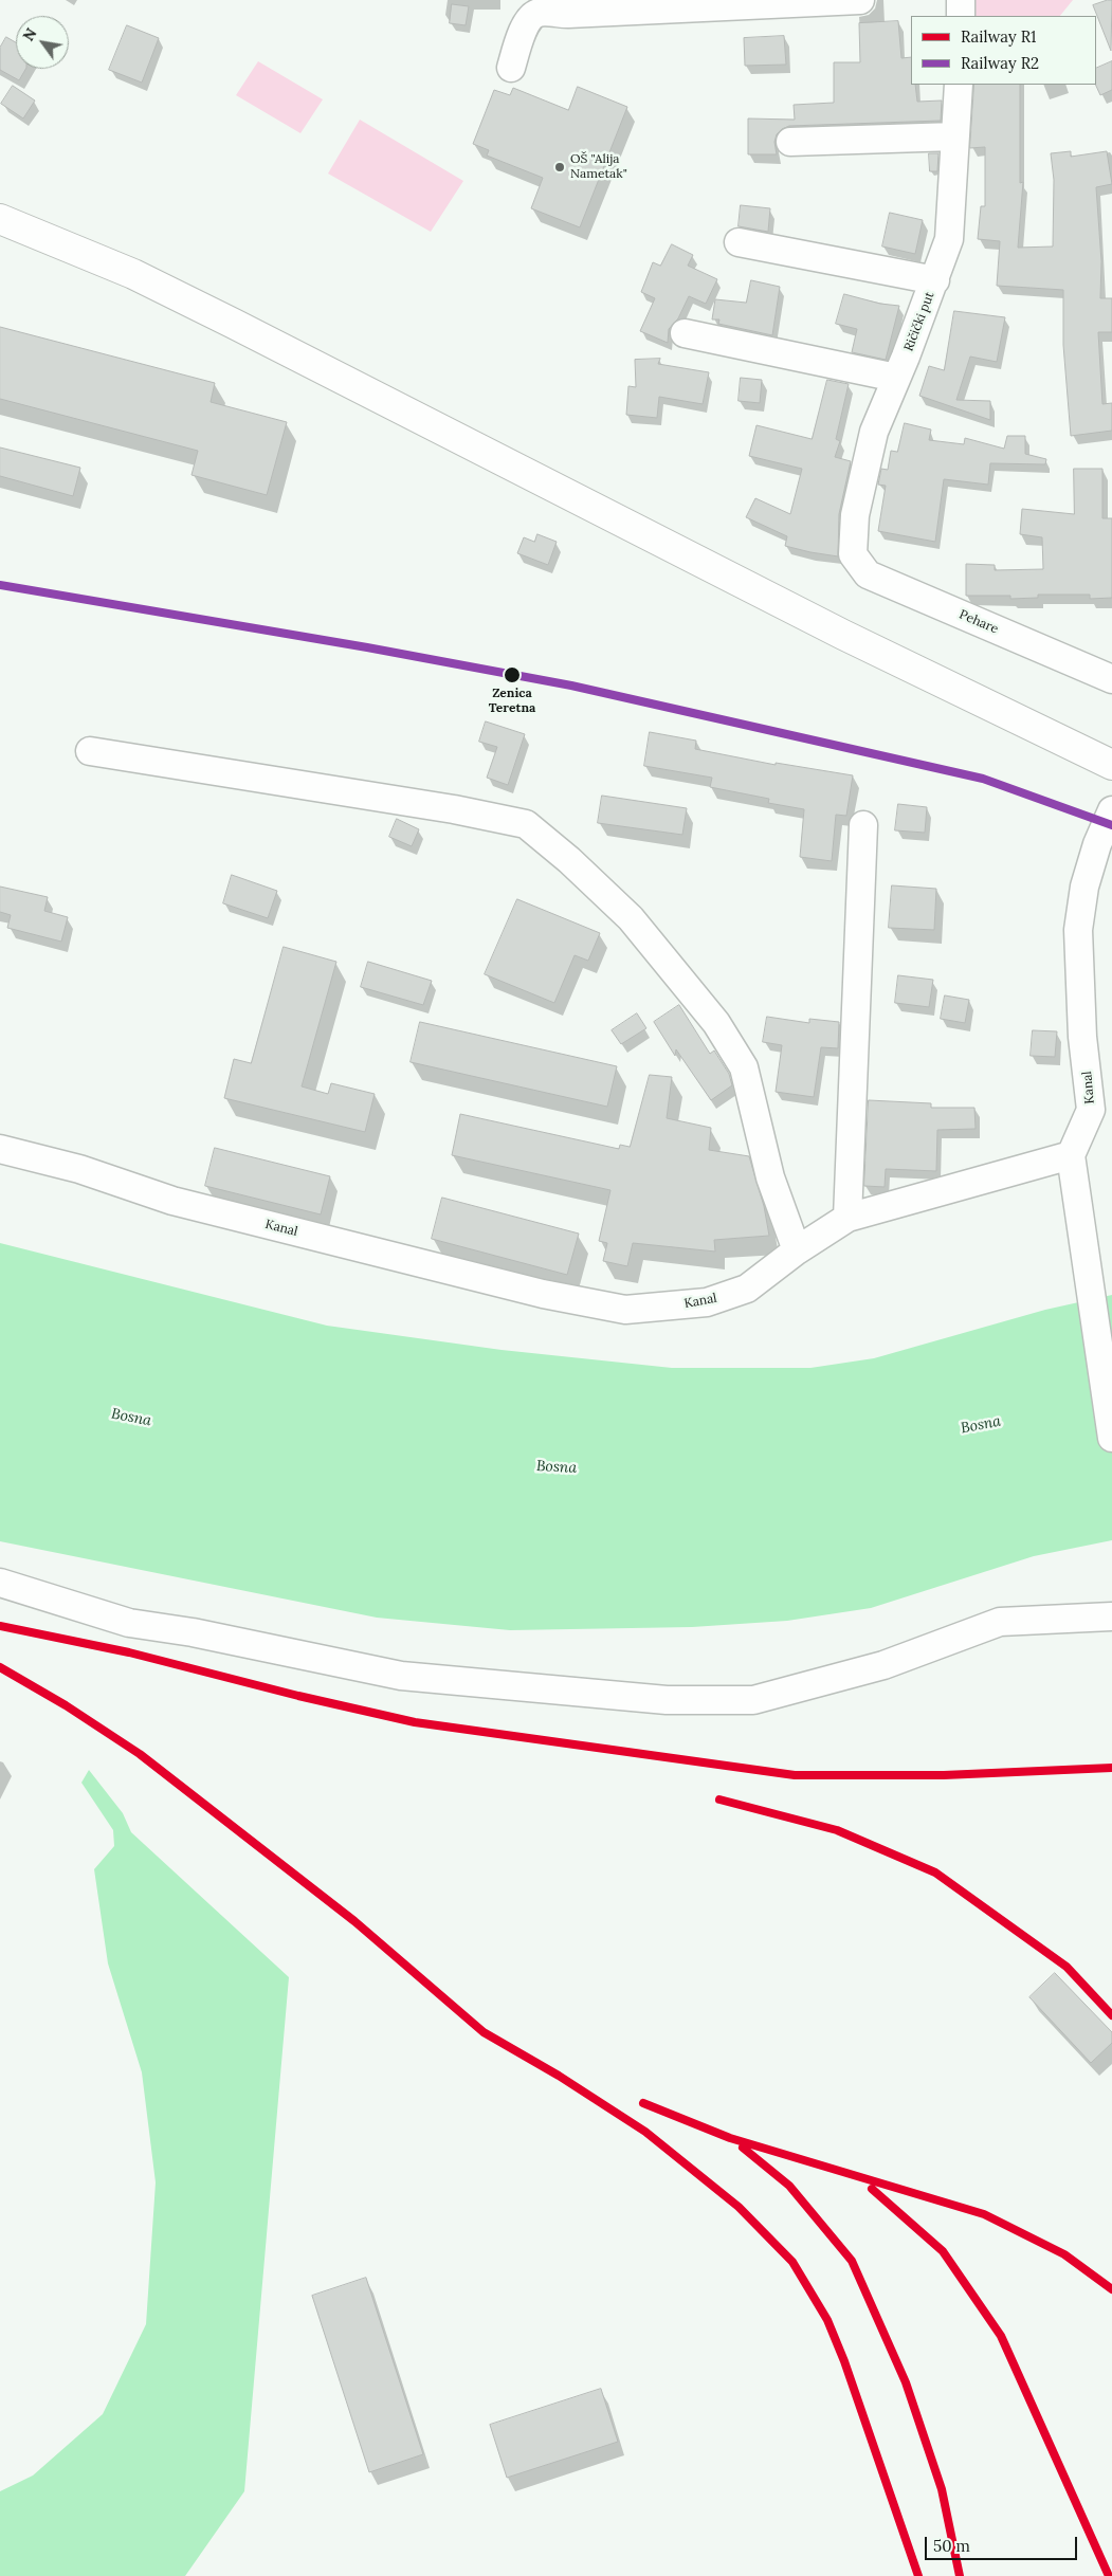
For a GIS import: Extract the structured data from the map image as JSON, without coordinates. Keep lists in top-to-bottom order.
{
  "streets": {
    "street": ["Ričički put", "Pehare", "Kanal"]
  },
  "crossings": [
    ["Ričički put", "Pehare"]
  ],
  "water": ["Bosna"],
  "places": ["OŠ \"Alija Nametak\"", "Zenica Teretna"],
  "lines": ["rail line R2", "rail line R1"],
  "legend": ["Railway R1", "Railway R2"],
  "scale_bar": "50 m",
  "north": "top left"
}
